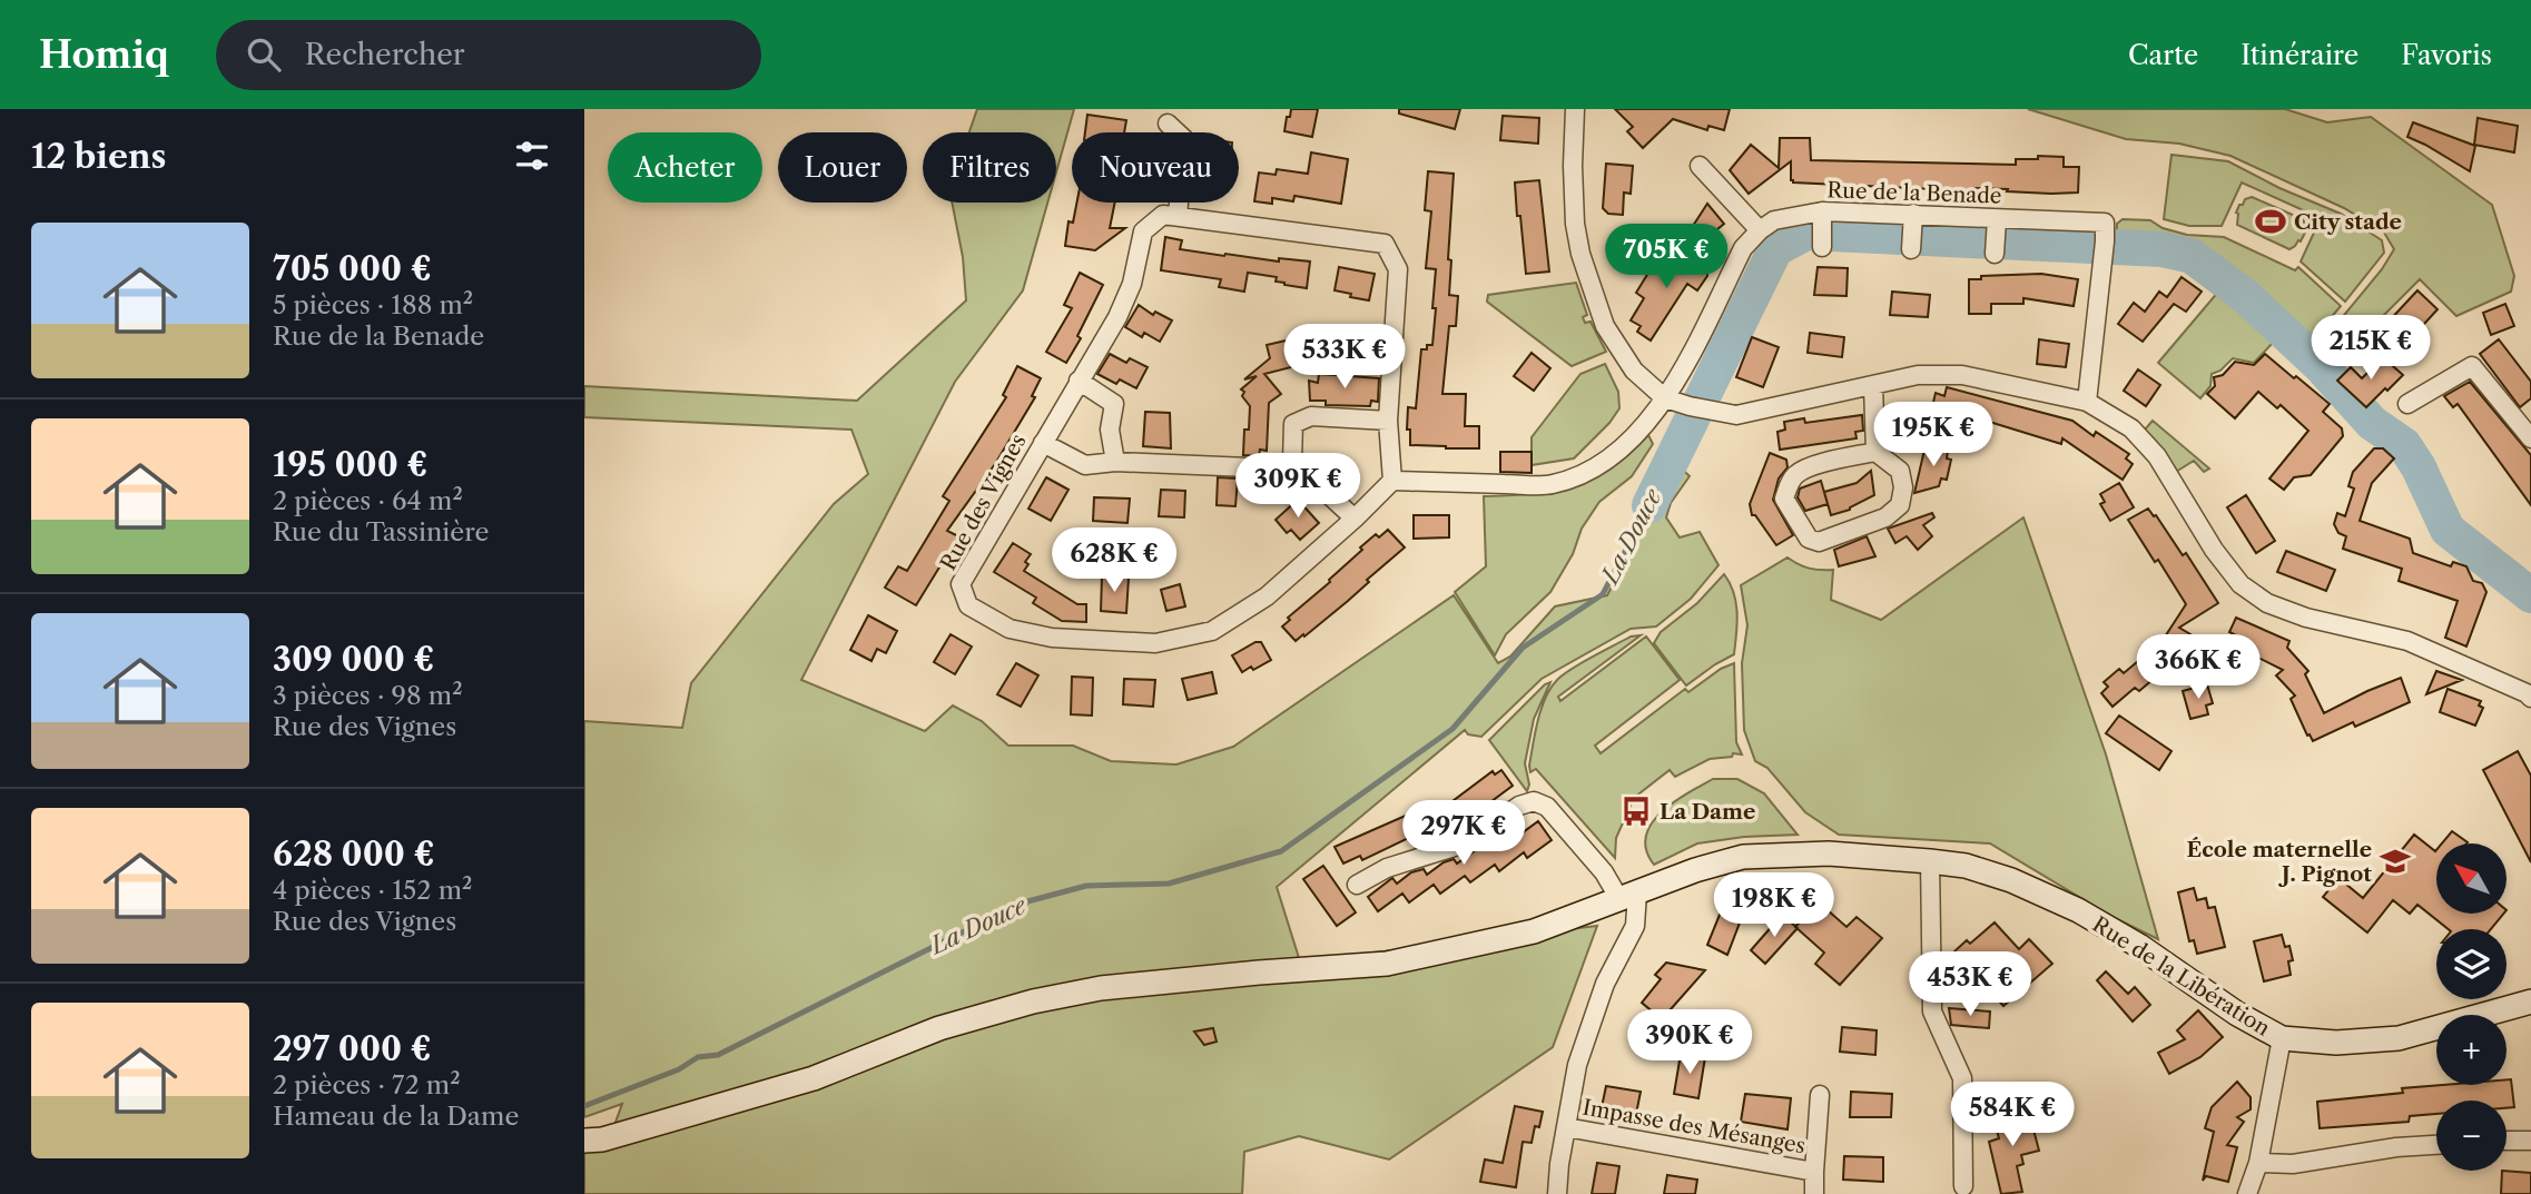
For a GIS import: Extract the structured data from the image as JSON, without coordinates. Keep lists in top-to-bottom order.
{
  "streets": {
    "street": [
      "Rue de la Benade",
      "Rue des Vignes",
      "Rue de la Libération",
      "Impasse des Mésanges"
    ]
  },
  "water": ["La Douce"],
  "places": {
    "sports": ["City stade"],
    "bus stop": ["La Dame"],
    "school or university": ["École maternelle J. Pignot"]
  },
  "north": "top left",
  "page": {
    "header": "Homiq",
    "search": "Rechercher",
    "nav": ["Carte", "Itinéraire", "Favoris"],
    "heading": "12 biens",
    "chip": [
      "Acheter",
      "Louer",
      "Filtres",
      "Nouveau"
    ],
    "list": [
      {
        "name": "705 000 €",
        "note": "5 pièces · 188 m² · Rue de la Benade"
      },
      {
        "name": "195 000 €",
        "note": "2 pièces · 64 m² · Rue du Tassinière"
      },
      {
        "name": "309 000 €",
        "note": "3 pièces · 98 m² · Rue des Vignes"
      },
      {
        "name": "628 000 €",
        "note": "4 pièces · 152 m² · Rue des Vignes"
      },
      {
        "name": "297 000 €",
        "note": "2 pièces · 72 m² · Hameau de la Dame"
      }
    ],
    "price": [
      "705K €",
      "215K €",
      "533K €",
      "195K €",
      "309K €",
      "628K €",
      "366K €",
      "297K €",
      "198K €",
      "453K €",
      "390K €",
      "584K €"
    ],
    "map_buttons": ["+", "−"]
  }
}
